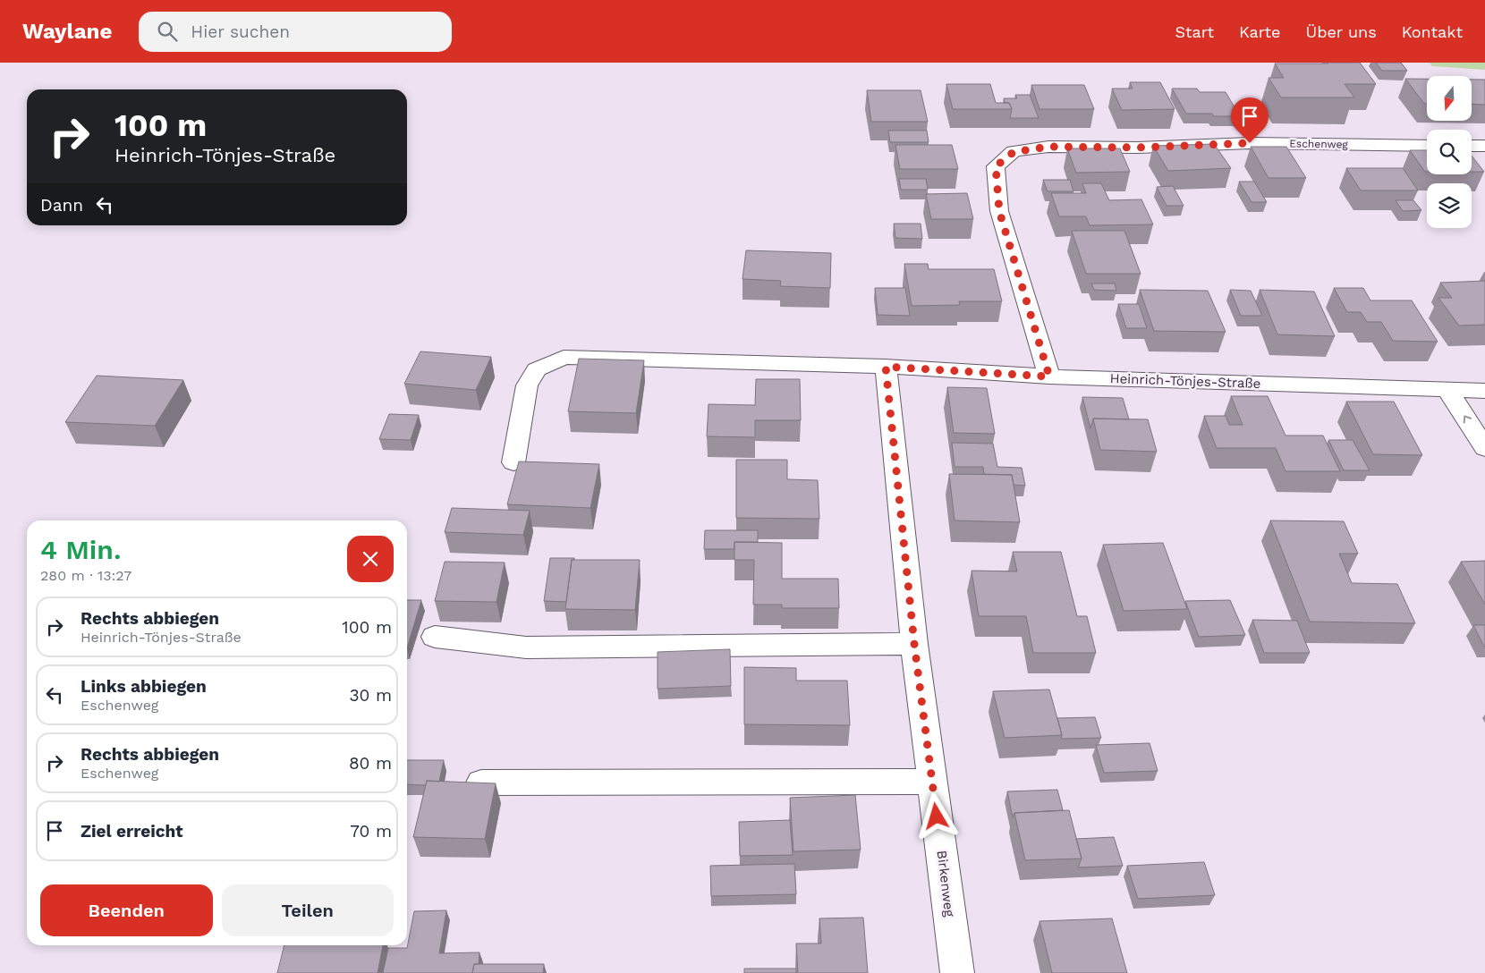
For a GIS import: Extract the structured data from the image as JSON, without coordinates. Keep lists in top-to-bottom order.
{
  "streets": {
    "street": ["Eschenweg", "Heinrich-Tönjes-Straße", "Birkenweg"]
  },
  "crossings": [
    ["Eschenweg", "Heinrich-Tönjes-Straße"],
    ["Heinrich-Tönjes-Straße", "Birkenweg"]
  ],
  "north": "bottom",
  "page": {
    "header": "Waylane",
    "search": "Hier suchen",
    "nav": [
      "Start",
      "Karte",
      "Über uns",
      "Kontakt"
    ],
    "turn": ["100 m", "Heinrich-Tönjes-Straße"],
    "then": "Dann",
    "heading": ["4 Min.", "280 m · 13:27"],
    "list": [
      {
        "name": "Rechts abbiegen",
        "note": "Heinrich-Tönjes-Straße",
        "value": "100 m"
      },
      {
        "name": "Links abbiegen",
        "note": "Eschenweg",
        "value": "30 m"
      },
      {
        "name": "Rechts abbiegen",
        "note": "Eschenweg",
        "value": "80 m"
      },
      {
        "name": "Ziel erreicht",
        "value": "70 m"
      }
    ],
    "buttons": ["Beenden", "Teilen"]
  }
}
